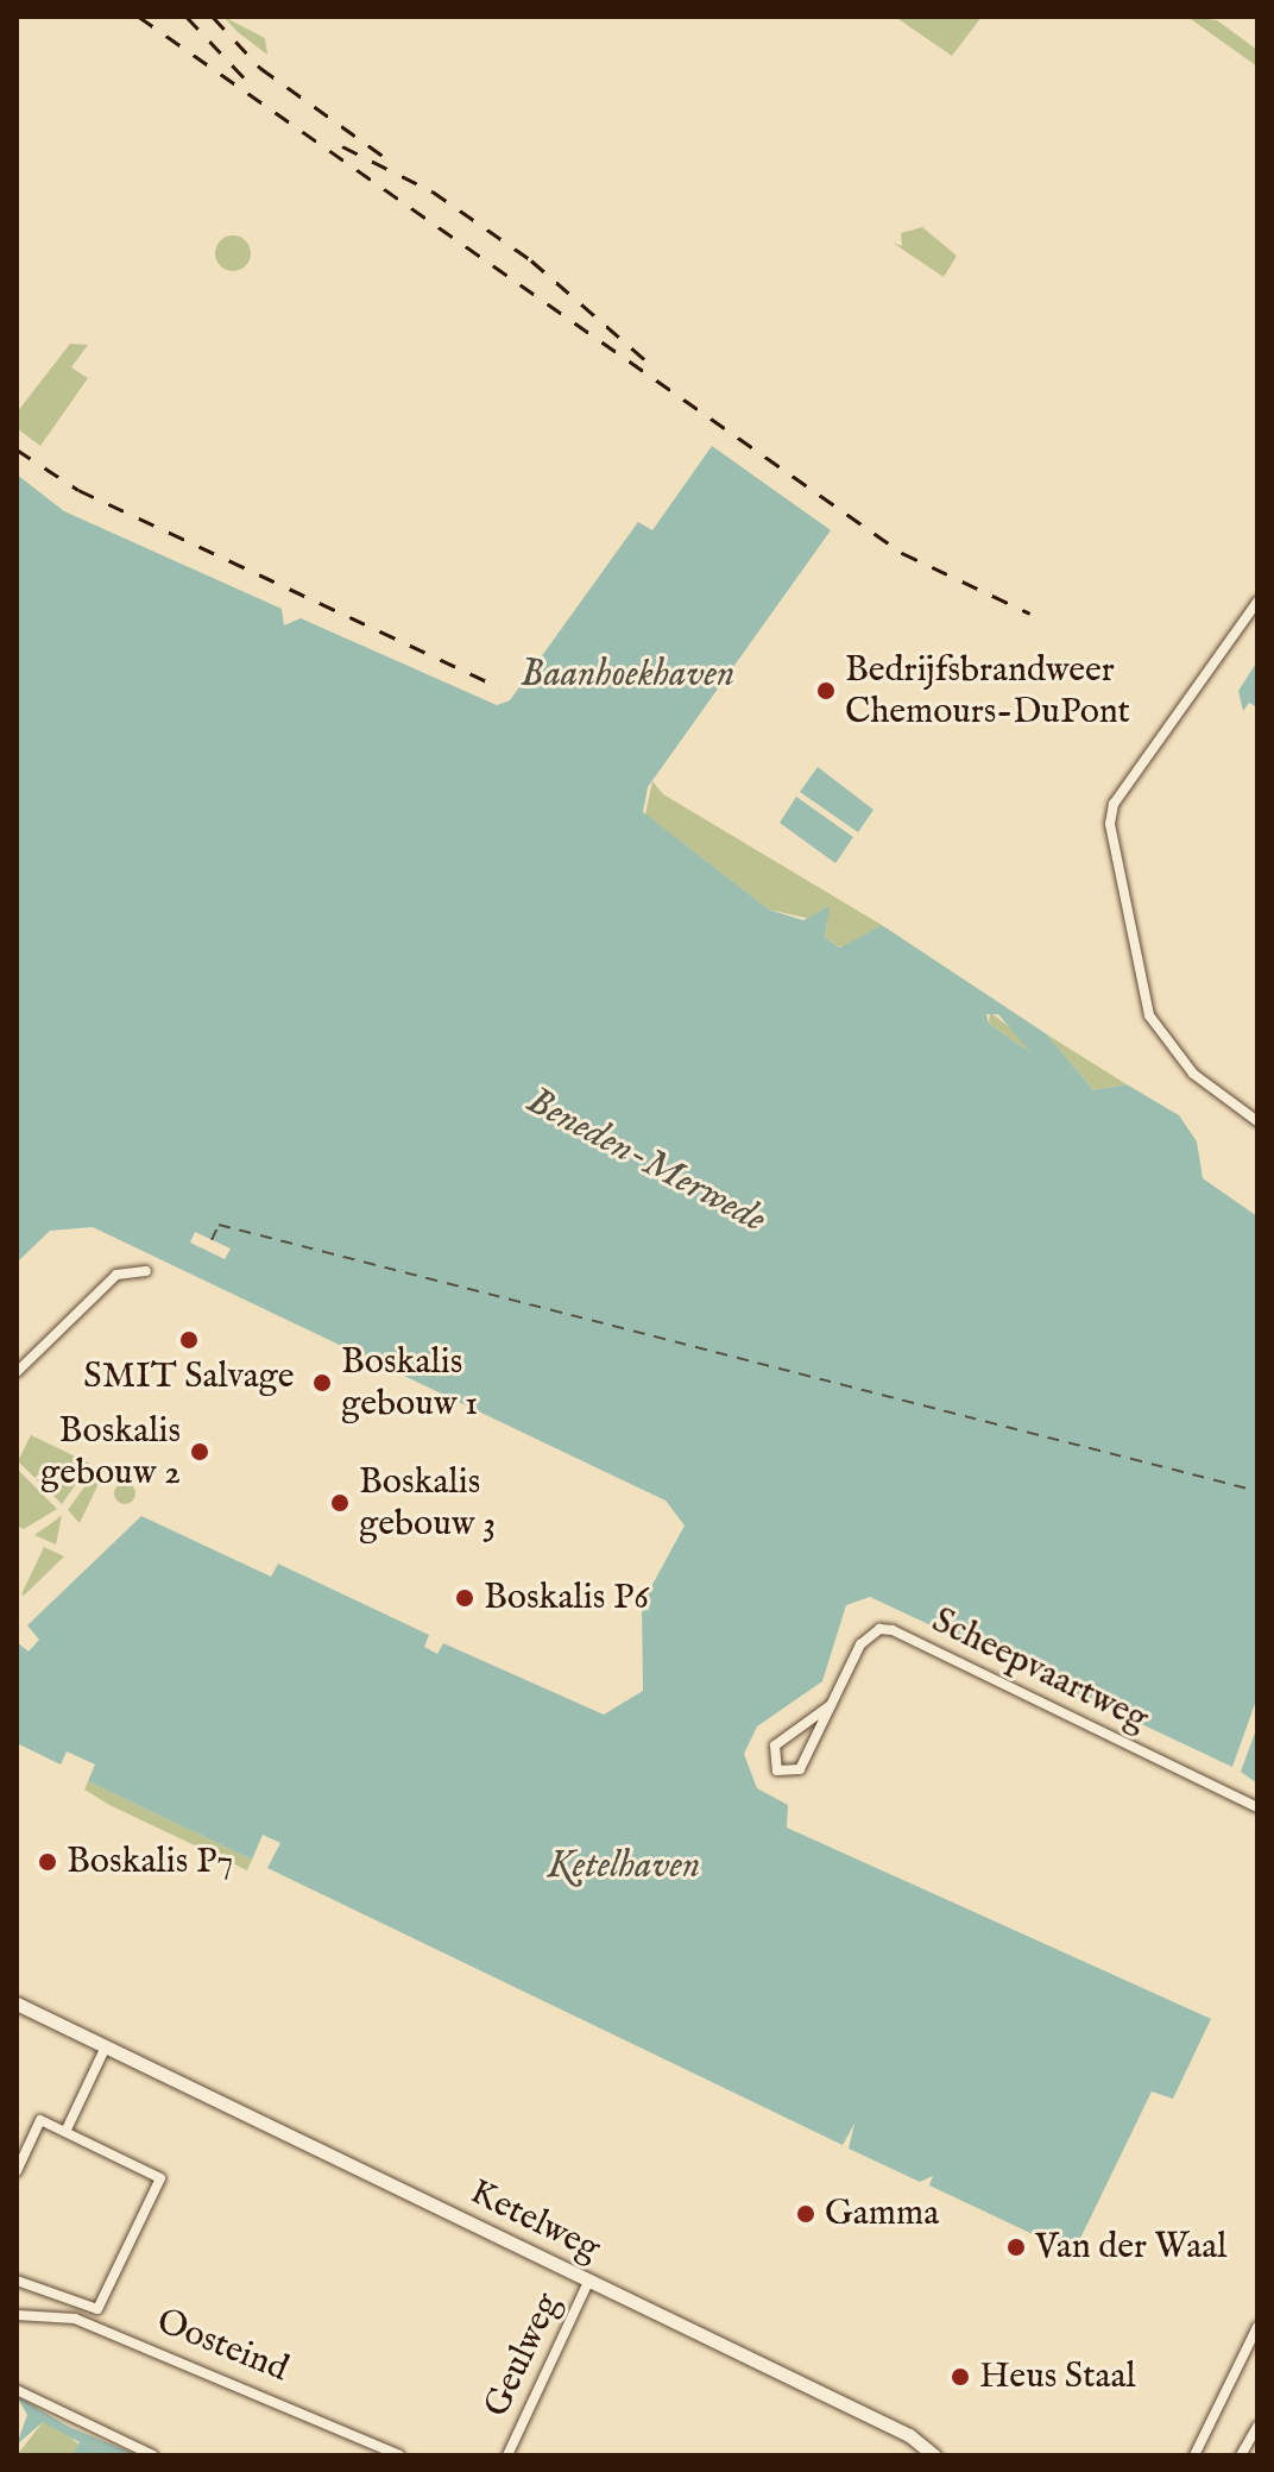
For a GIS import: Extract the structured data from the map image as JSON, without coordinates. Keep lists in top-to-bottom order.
{
  "streets": {
    "street": [
      "Scheepvaartweg",
      "Ketelweg",
      "Oosteind",
      "Geulweg"
    ]
  },
  "crossings": [
    ["Ketelweg", "Geulweg"]
  ],
  "water": ["Baanhoekhaven", "Beneden-Merwede", "Ketelhaven"],
  "places": [
    "Bedrijfsbrandweer Chemours-DuPont",
    "SMIT Salvage",
    "Boskalis gebouw 1",
    "Boskalis gebouw 2",
    "Boskalis gebouw 3",
    "Boskalis P6",
    "Boskalis P7",
    "Gamma",
    "Van der Waal",
    "Heus Staal"
  ]
}
